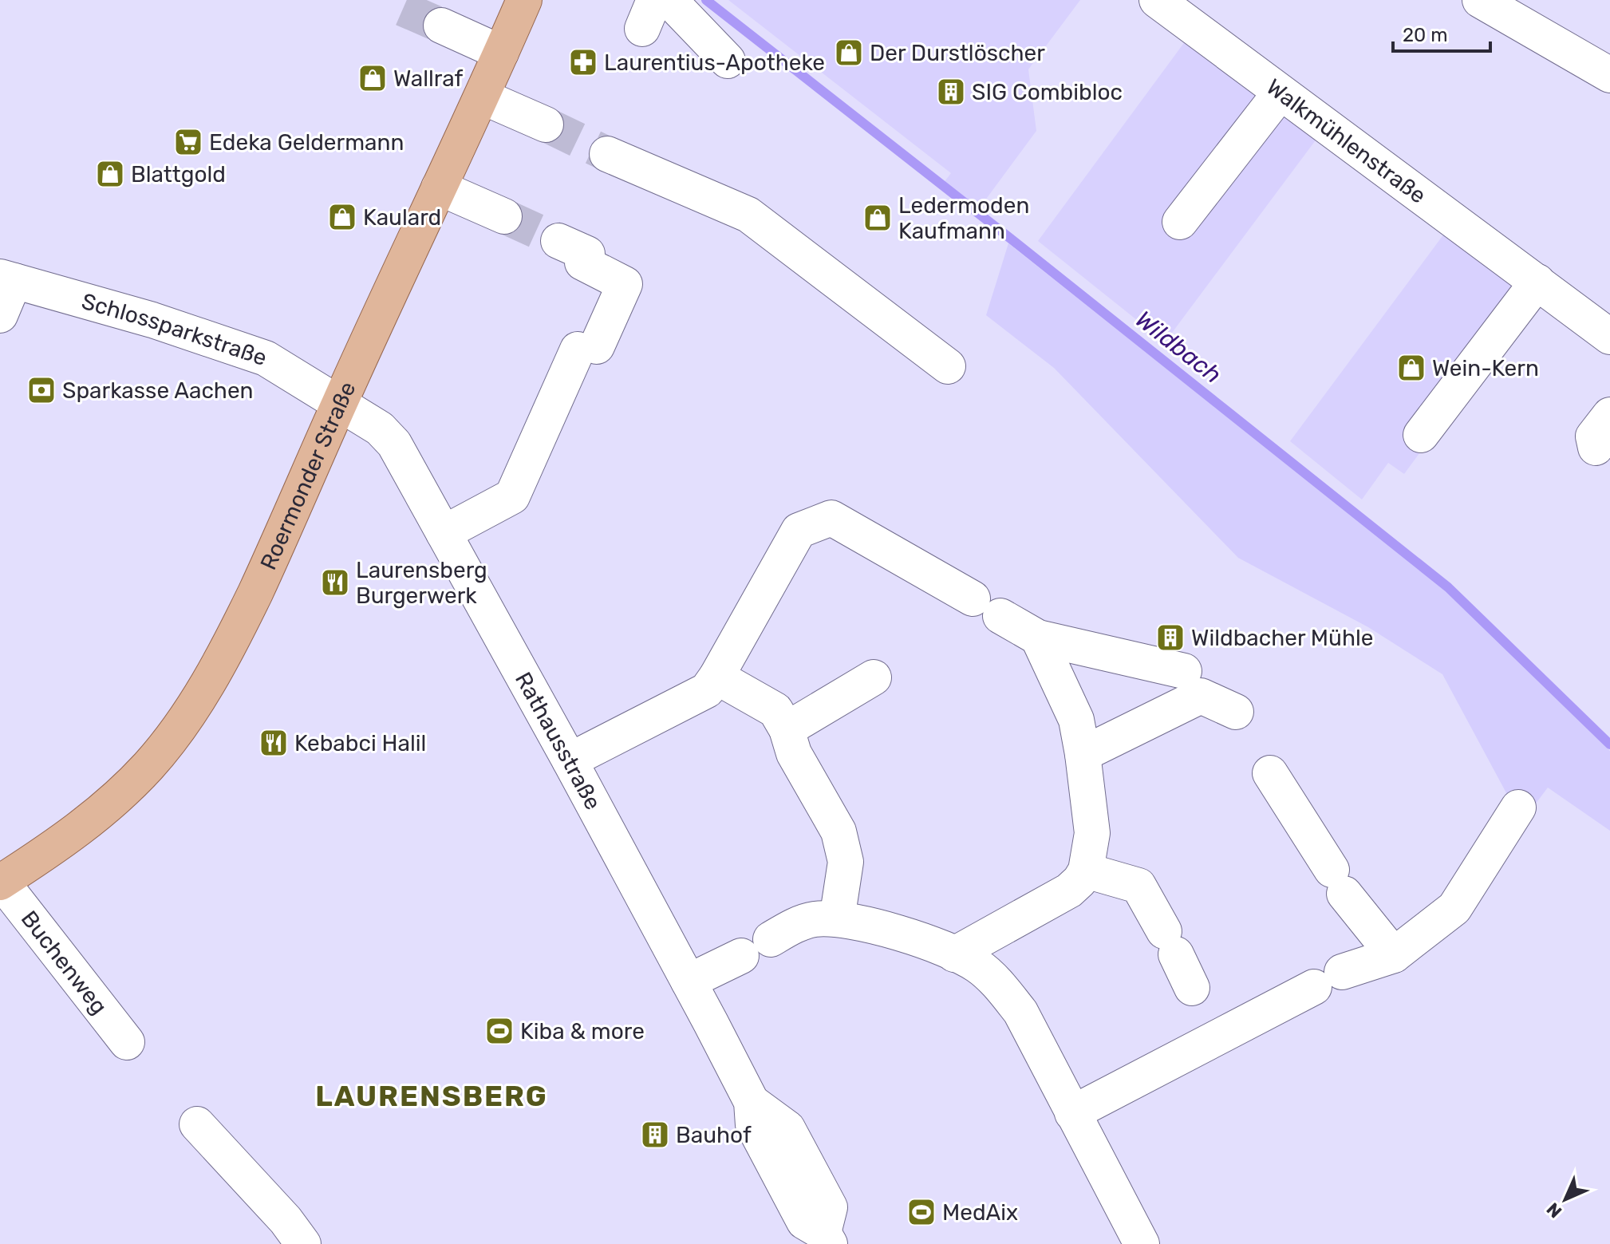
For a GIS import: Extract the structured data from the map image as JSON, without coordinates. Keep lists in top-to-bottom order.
{
  "streets": {
    "main road": ["Roermonder Straße"],
    "street": [
      "Walkmühlenstraße",
      "Schlossparkstraße",
      "Rathausstraße",
      "Buchenweg"
    ]
  },
  "crossings": [
    ["Schlossparkstraße", "Roermonder Straße"],
    ["Schlossparkstraße", "Rathausstraße"],
    ["Roermonder Straße", "Rathausstraße"],
    ["Roermonder Straße", "Buchenweg"]
  ],
  "districts": ["LAURENSBERG"],
  "water": ["Wildbach"],
  "places": {
    "shop": [
      "Der Durstlöscher",
      "Wallraf",
      "Blattgold",
      "Kaulard",
      "Ledermoden Kaufmann",
      "Wein-Kern"
    ],
    "pharmacy": ["Laurentius-Apotheke"],
    "building": ["SIG Combibloc", "Wildbacher Mühle", "Bauhof"],
    "supermarket": ["Edeka Geldermann"],
    "bank": ["Sparkasse Aachen"],
    "restaurant": ["Laurensberg Burgerwerk", "Kebabci Halil"],
    "sports": ["Kiba & more", "MedAix"]
  },
  "scale_bar": "20 m",
  "north": "bottom left"
}
